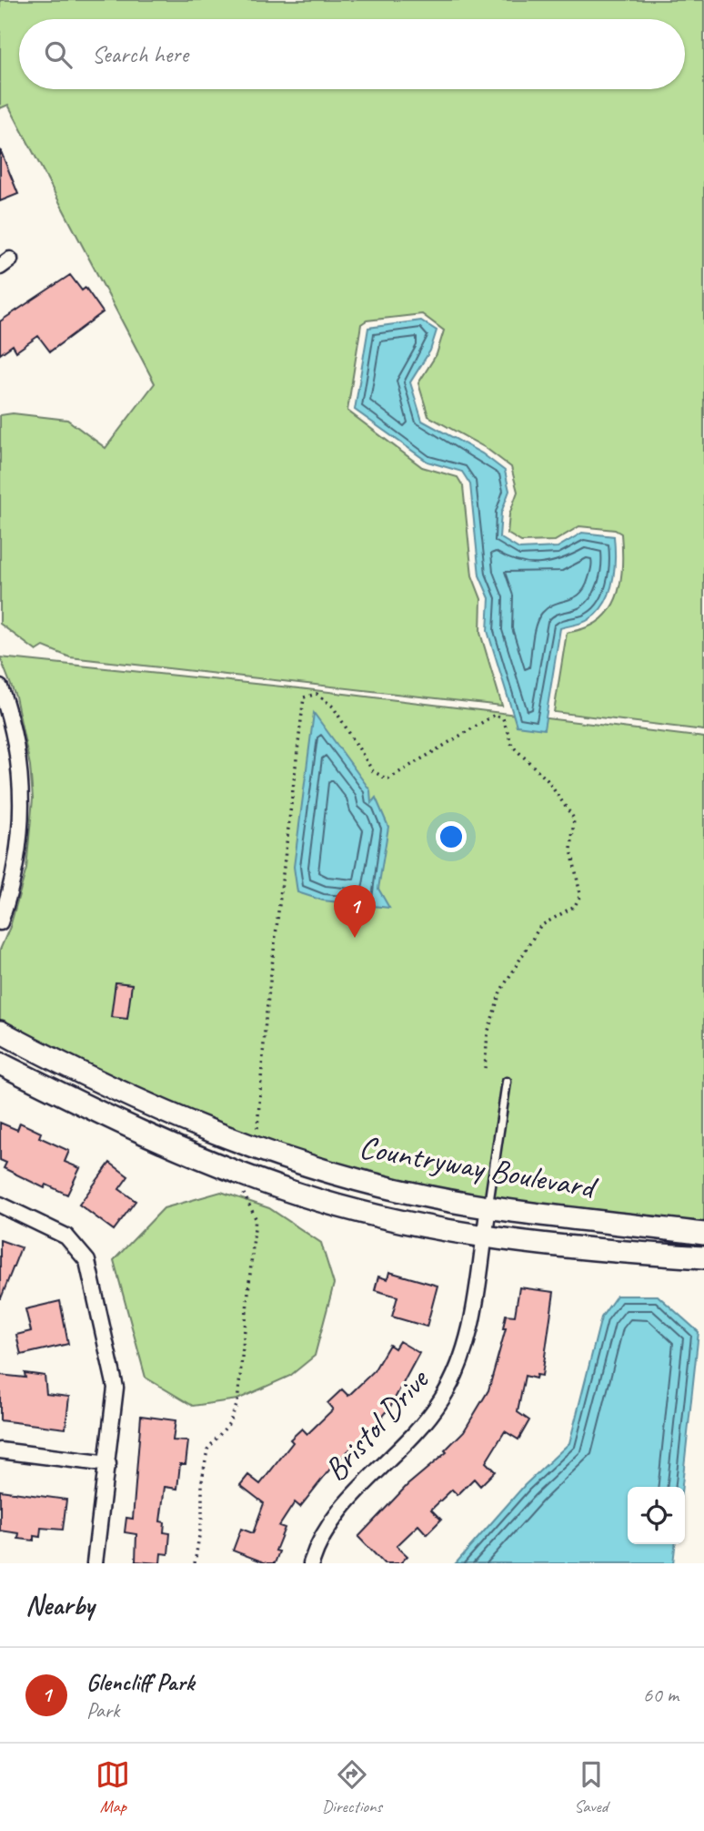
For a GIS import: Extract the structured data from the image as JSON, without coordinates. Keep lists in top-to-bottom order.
{
  "streets": {
    "street": ["Countryway Boulevard", "Bristol Drive"]
  },
  "crossings": [
    ["Countryway Boulevard", "Bristol Drive"]
  ],
  "page": {
    "search": "Search here",
    "pins": "1",
    "heading": "Nearby",
    "list": [
      {
        "mark": "1",
        "name": "Glencliff Park",
        "note": "Park",
        "value": "60 m"
      }
    ],
    "nav": ["Map", "Directions", "Saved"]
  }
}
